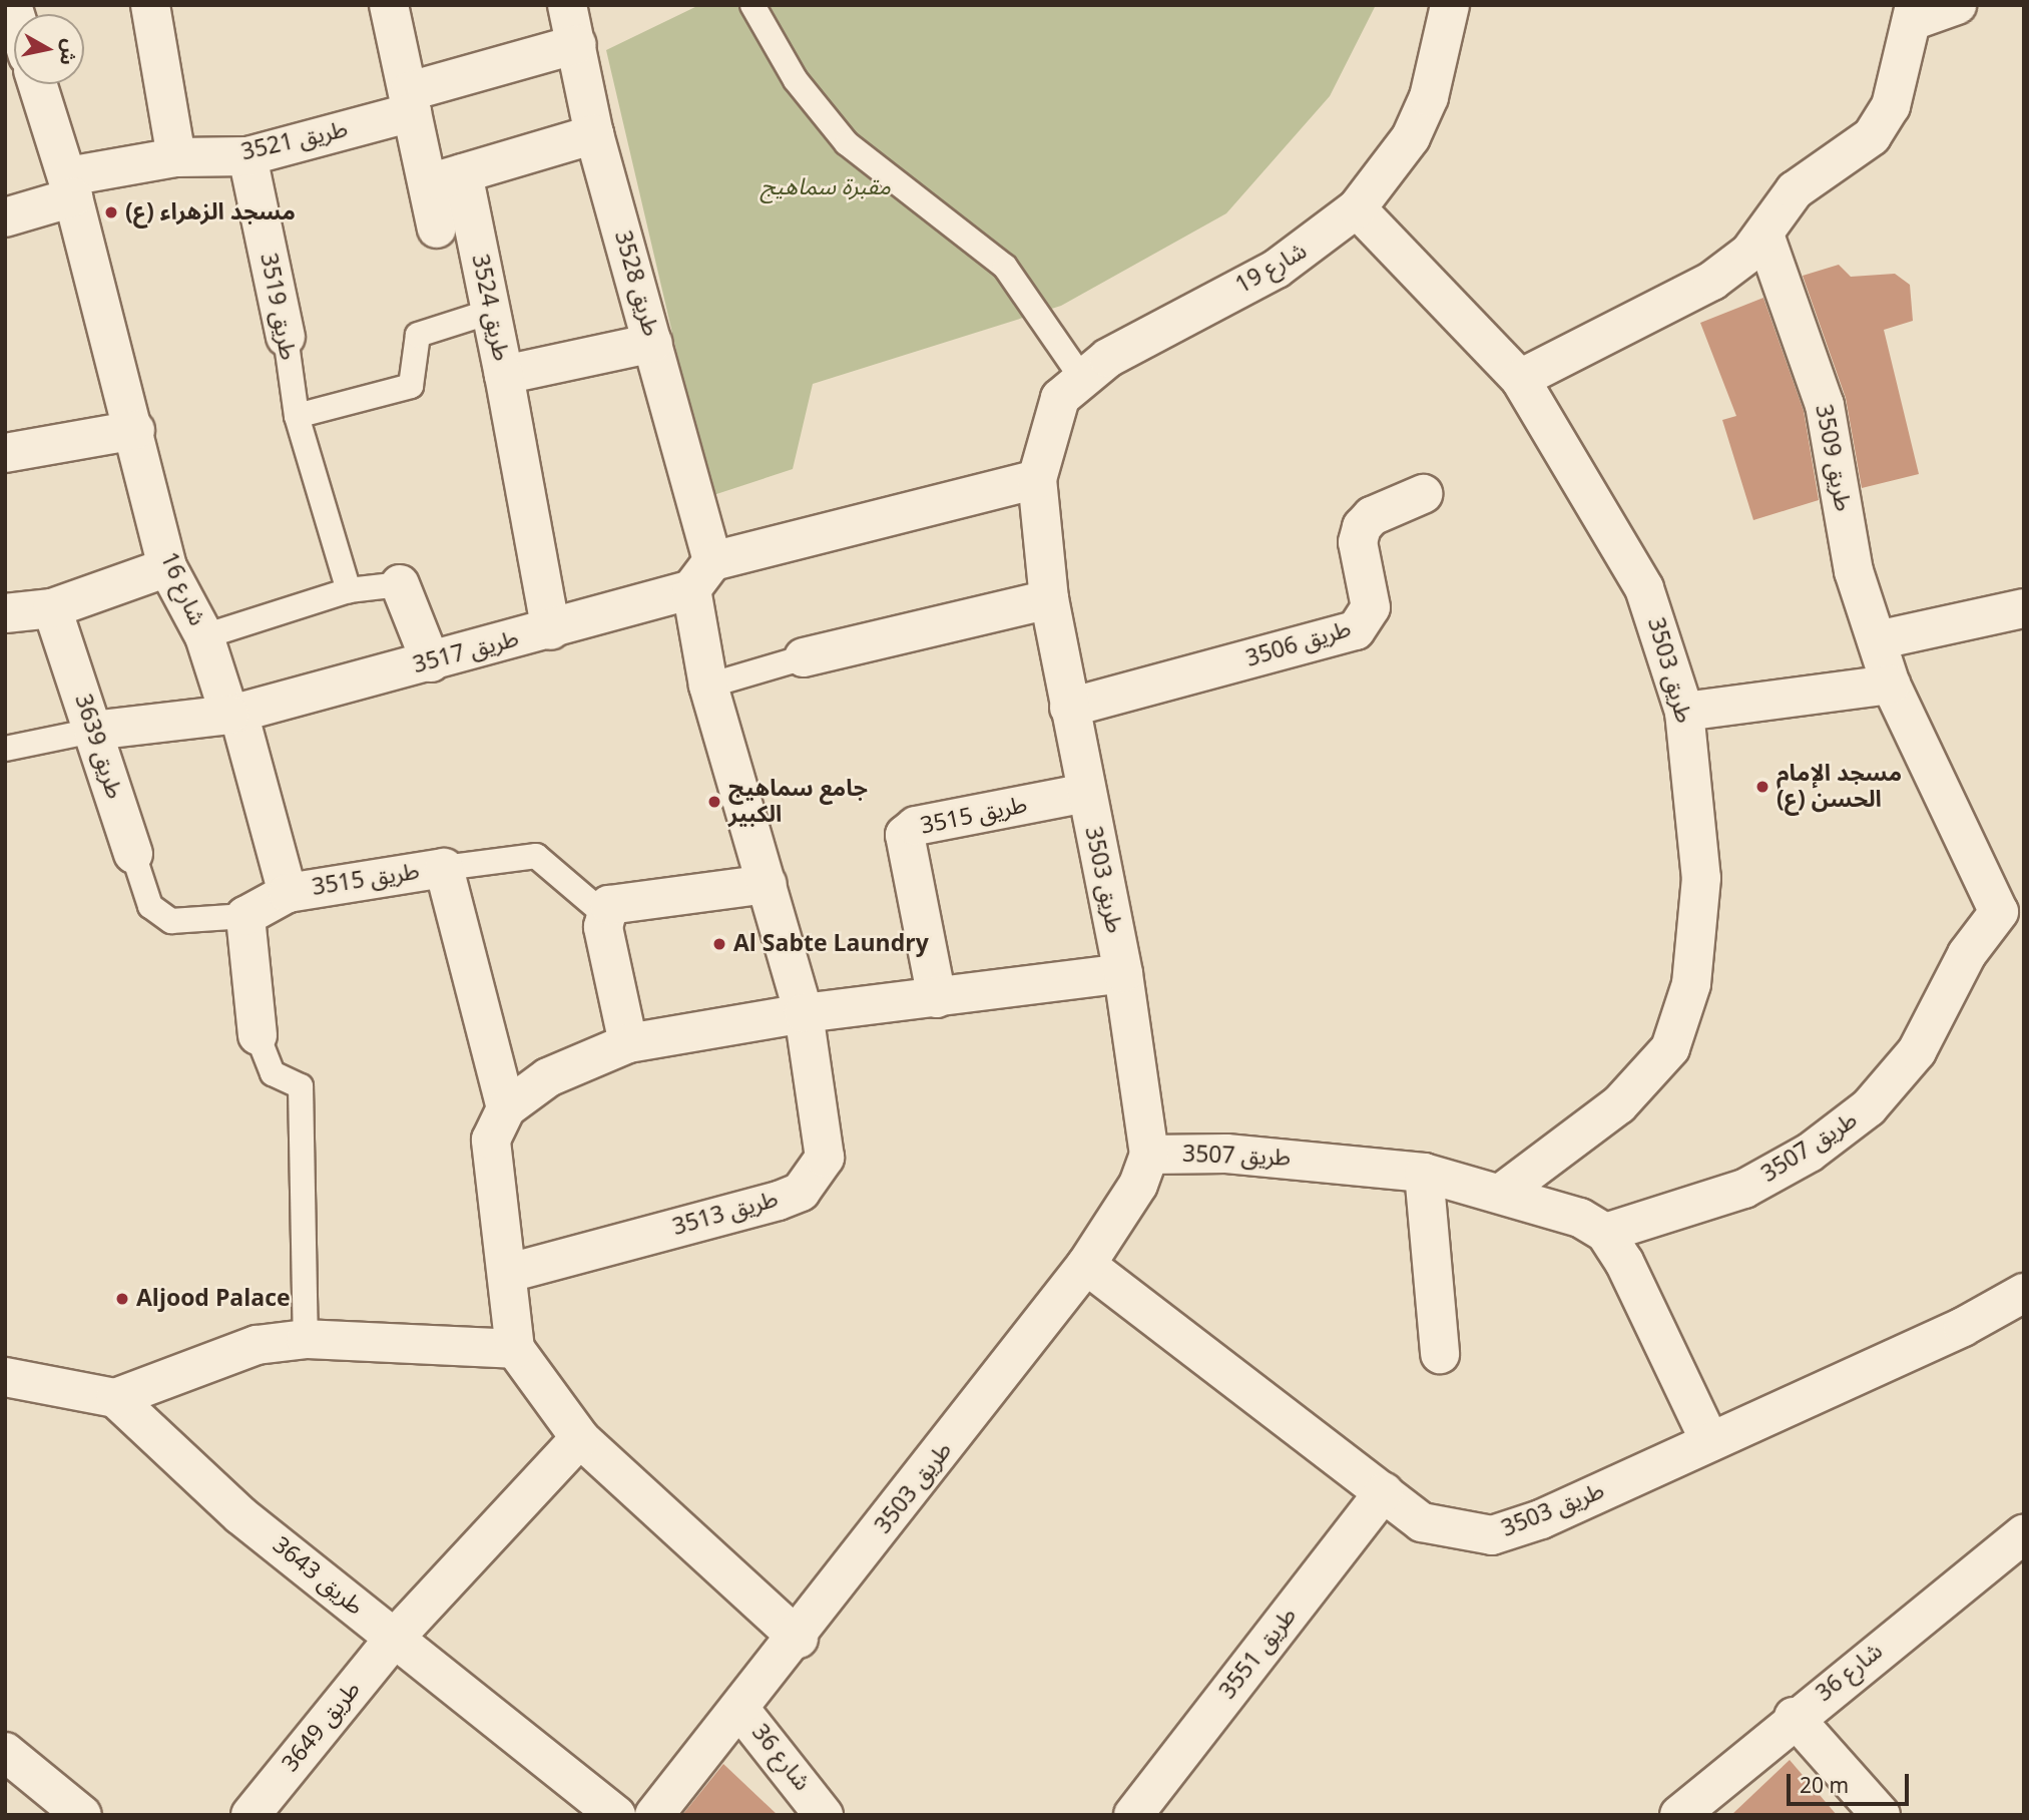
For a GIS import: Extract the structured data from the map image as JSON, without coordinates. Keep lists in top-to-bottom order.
{
  "streets": {
    "street": [
      "طريق 3521",
      "شارع 19",
      "طريق 3528",
      "طريق 3519",
      "طريق 3524",
      "طريق 3509",
      "شارع 16",
      "طريق 3506",
      "طريق 3517",
      "طريق 3503",
      "طريق 3639",
      "طريق 3515",
      "طريق 3507",
      "طريق 3513",
      "طريق 3643",
      "طريق 3551",
      "شارع 36",
      "طريق 3649"
    ]
  },
  "crossings": [
    ["طريق 3521", "طريق 3519"],
    ["طريق 3521", "شارع 16"],
    ["شارع 19", "طريق 3517"],
    ["شارع 19", "طريق 3503"],
    ["طريق 3528", "طريق 3524"],
    ["طريق 3528", "طريق 3517"],
    ["طريق 3509", "طريق 3507"],
    ["شارع 16", "طريق 3517"],
    ["شارع 16", "طريق 3515"],
    ["طريق 3506", "طريق 3503"],
    ["طريق 3517", "طريق 3503"],
    ["طريق 3517", "طريق 3639"],
    ["طريق 3503", "طريق 3515"],
    ["طريق 3503", "طريق 3507"],
    ["طريق 3503", "طريق 3551"],
    ["طريق 3503", "شارع 36"],
    ["طريق 3643", "طريق 3649"]
  ],
  "parks": ["مقبرة سماهيج"],
  "places": [
    "مسجد الزهراء (ع)",
    "مسجد الإمام الحسن (ع)",
    "جامع سماهيج الكبير",
    "Al Sabte Laundry",
    "Aljood Palace"
  ],
  "scale_bar": "20 m",
  "north": "right"
}
